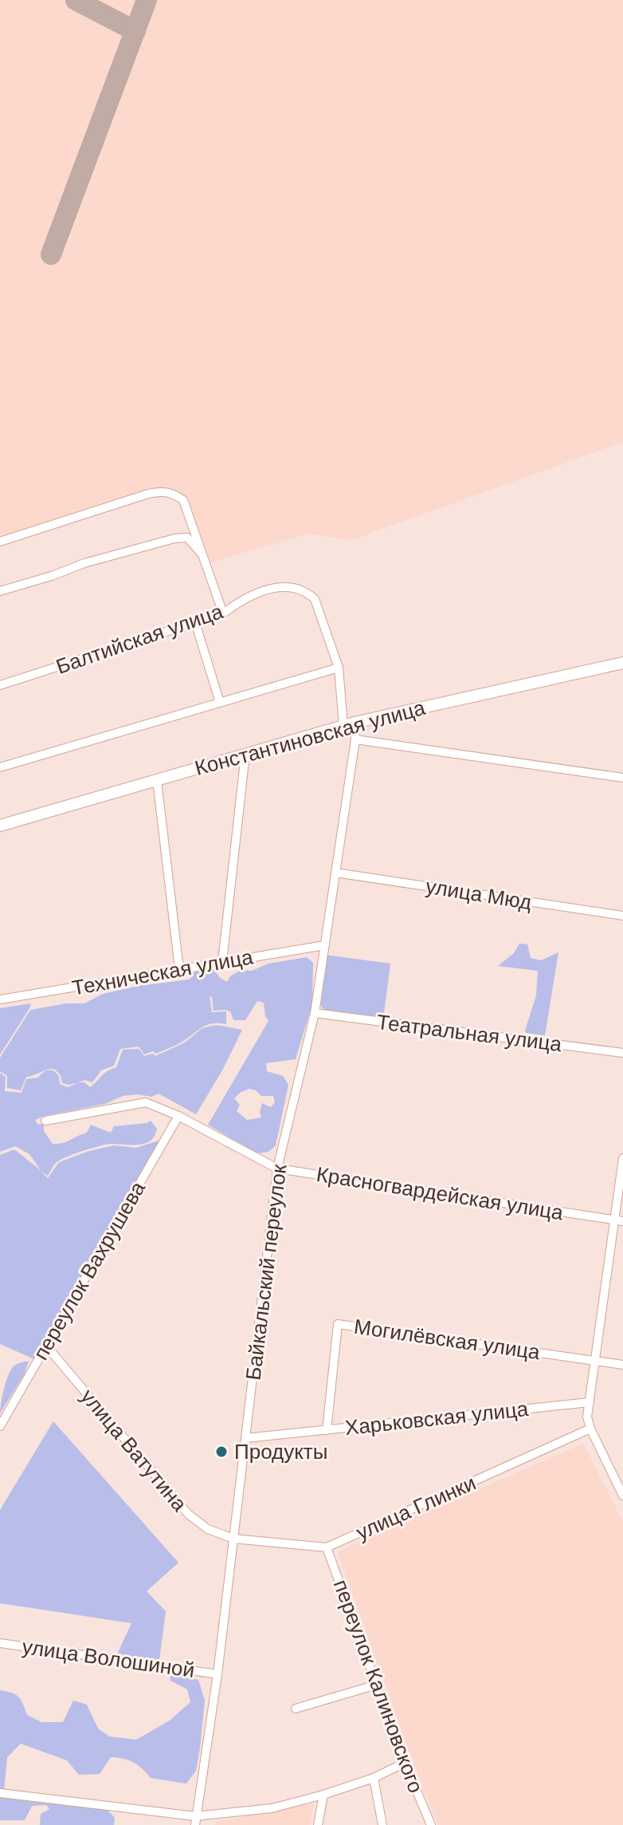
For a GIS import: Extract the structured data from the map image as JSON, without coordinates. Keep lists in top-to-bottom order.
{
  "streets": {
    "street": [
      "Балтийская улица",
      "Константиновская улица",
      "улица Мюд",
      "Техническая улица",
      "Театральная улица",
      "Красногвардейская улица",
      "переулок Вахрушева",
      "Байкальский переулок",
      "Могилёвская улица",
      "Харьковская улица",
      "улица Ватутина",
      "улица Глинки",
      "улица Волошиной",
      "переулок Калиновского"
    ]
  },
  "crossings": [
    ["Балтийская улица", "Константиновская улица"],
    ["Балтийская улица", "Байкальский переулок"],
    ["Константиновская улица", "Байкальский переулок"],
    ["улица Мюд", "Байкальский переулок"],
    ["Техническая улица", "Байкальский переулок"],
    ["Театральная улица", "Байкальский переулок"],
    ["Красногвардейская улица", "переулок Вахрушева"],
    ["Красногвардейская улица", "Байкальский переулок"],
    ["переулок Вахрушева", "улица Ватутина"],
    ["Байкальский переулок", "Харьковская улица"],
    ["Байкальский переулок", "улица Ватутина"],
    ["Байкальский переулок", "улица Глинки"],
    ["Байкальский переулок", "улица Волошиной"],
    ["Могилёвская улица", "Харьковская улица"],
    ["улица Ватутина", "улица Глинки"],
    ["улица Глинки", "переулок Калиновского"]
  ],
  "places": ["Продукты"]
}
